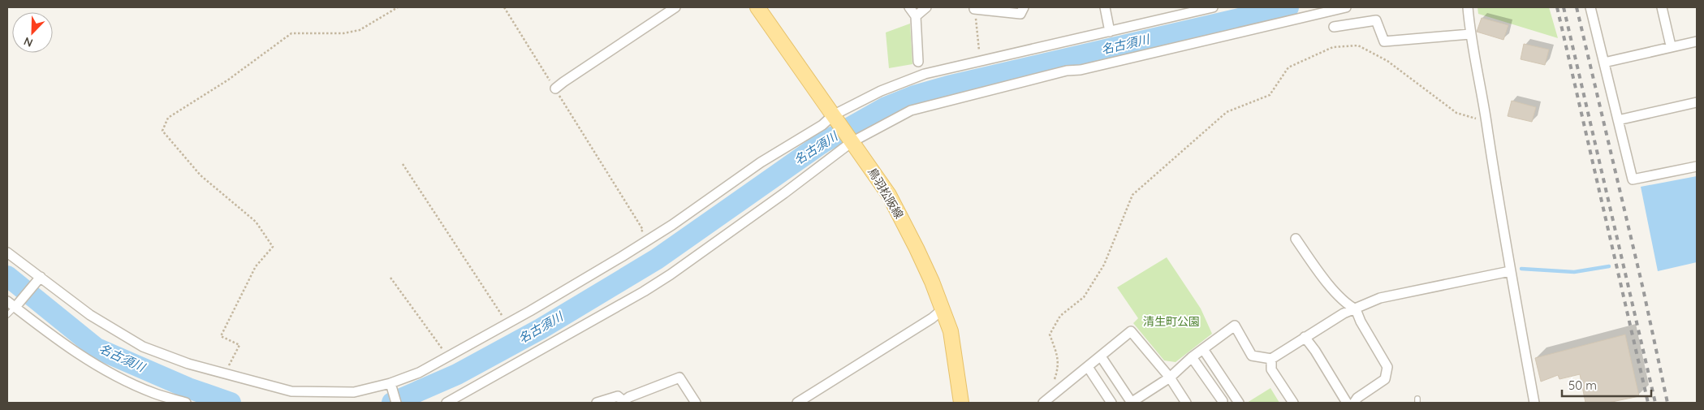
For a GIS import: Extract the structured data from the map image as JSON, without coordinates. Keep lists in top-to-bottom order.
{
  "streets": {
    "main road": ["鳥羽松阪線"]
  },
  "water": ["名古須川"],
  "parks": ["清生町公園"],
  "scale_bar": "50 m",
  "north": "bottom left"
}
